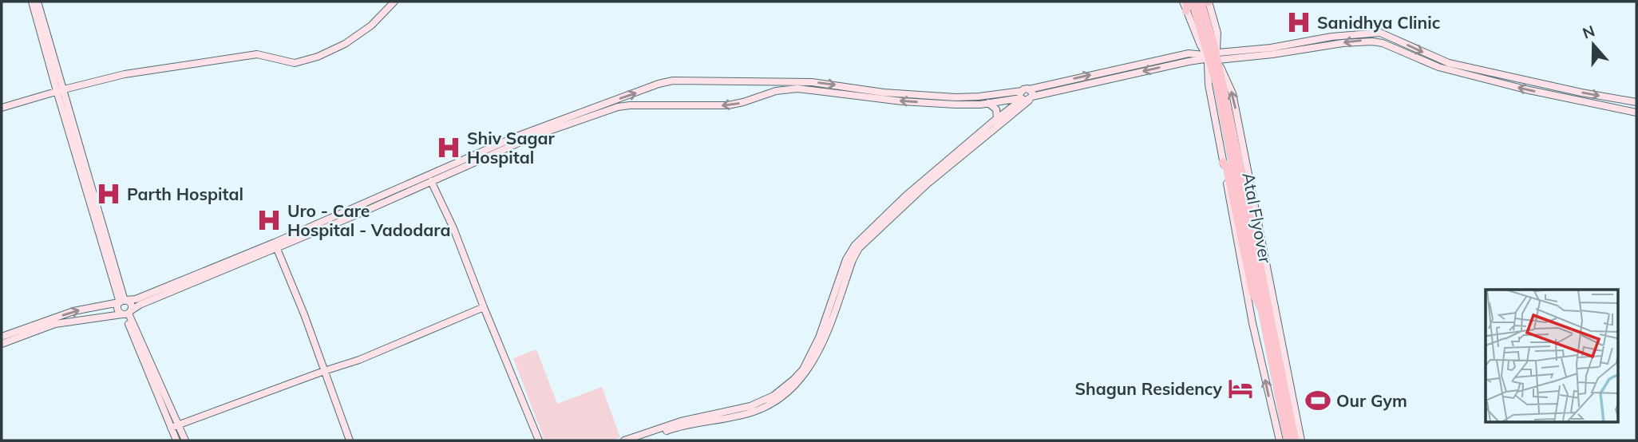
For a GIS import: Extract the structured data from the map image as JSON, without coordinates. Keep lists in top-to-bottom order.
{
  "streets": {
    "main road": ["Atal Flyover"]
  },
  "places": {
    "hospital": [
      "Sanidhya Clinic",
      "Shiv Sagar Hospital",
      "Parth Hospital",
      "Uro - Care Hospital - Vadodara"
    ],
    "hotel": ["Shagun Residency"],
    "sports": ["Our Gym"]
  },
  "north": "top"
}
